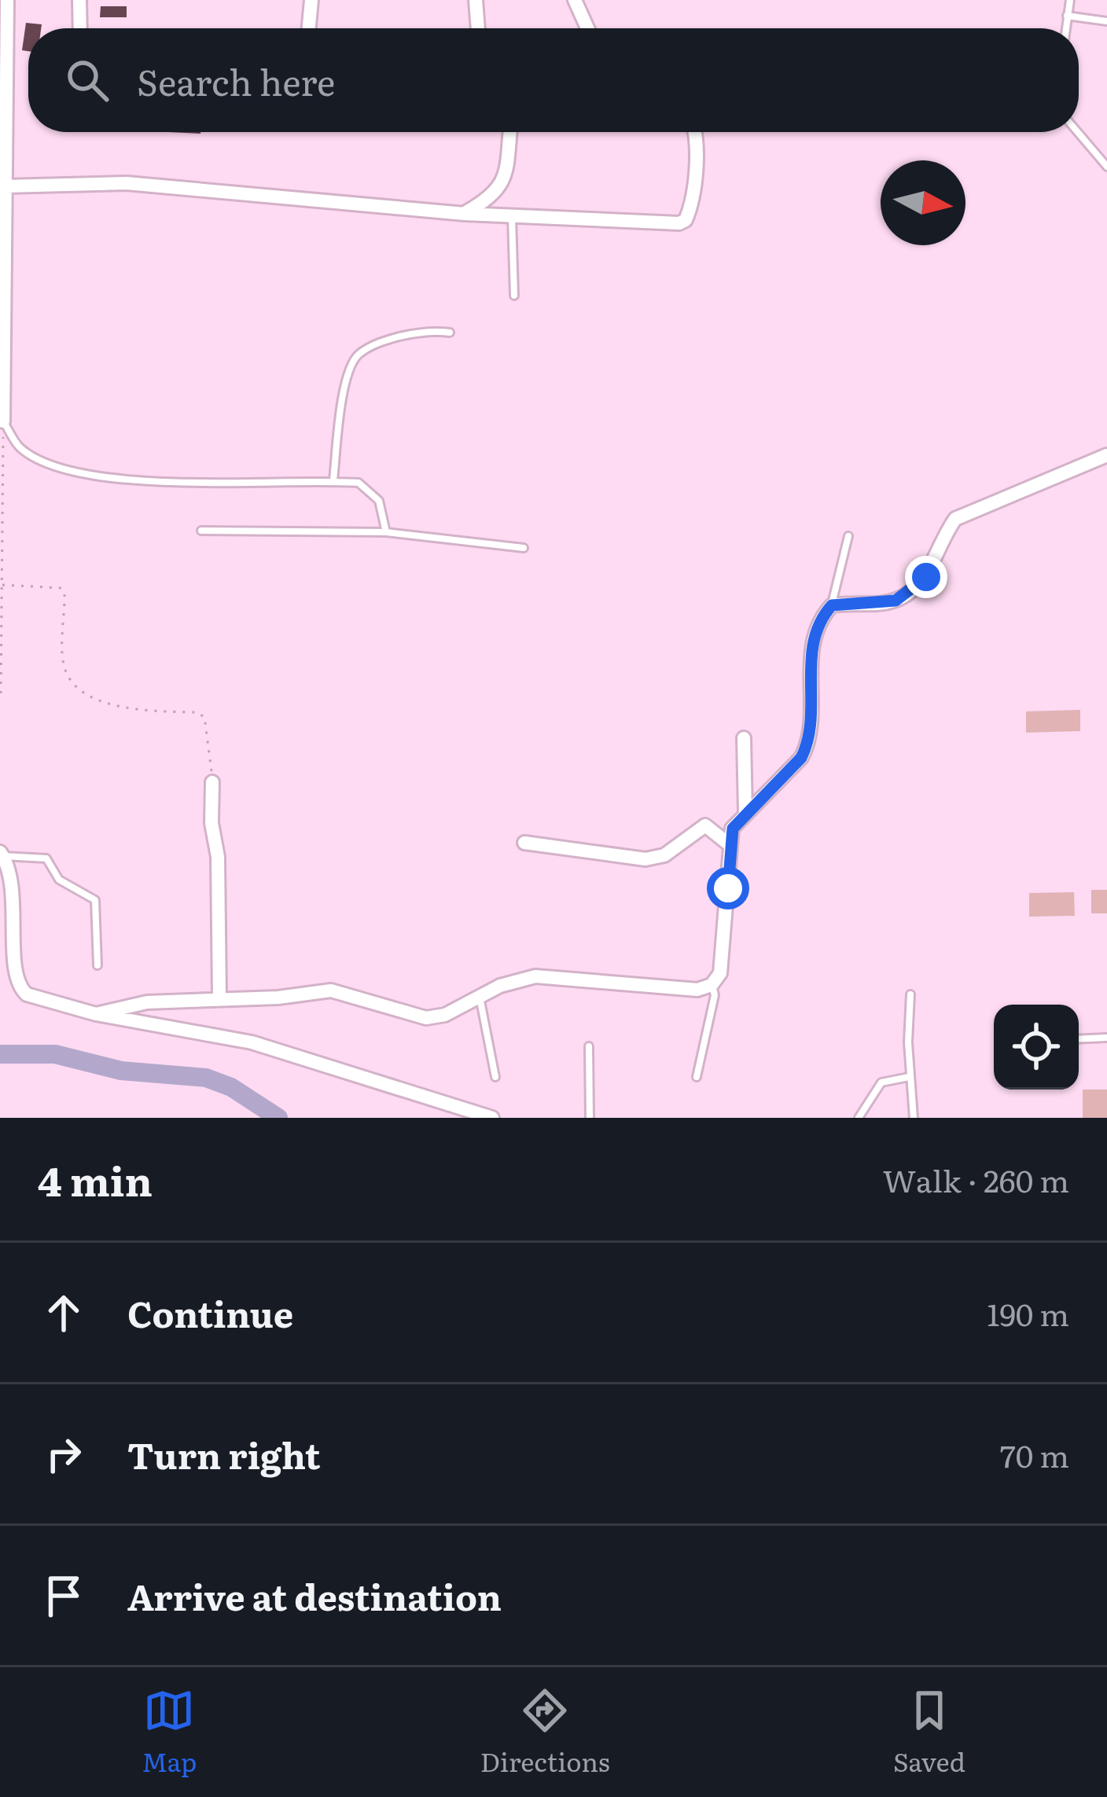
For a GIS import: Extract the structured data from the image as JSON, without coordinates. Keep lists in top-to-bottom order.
{
  "north": "right",
  "page": {
    "search": "Search here",
    "heading": ["4 min", "Walk · 260 m"],
    "list": [
      ["Continue", "190 m"],
      ["Turn right", "70 m"],
      "Arrive at destination"
    ],
    "nav": ["Map", "Directions", "Saved"]
  }
}
